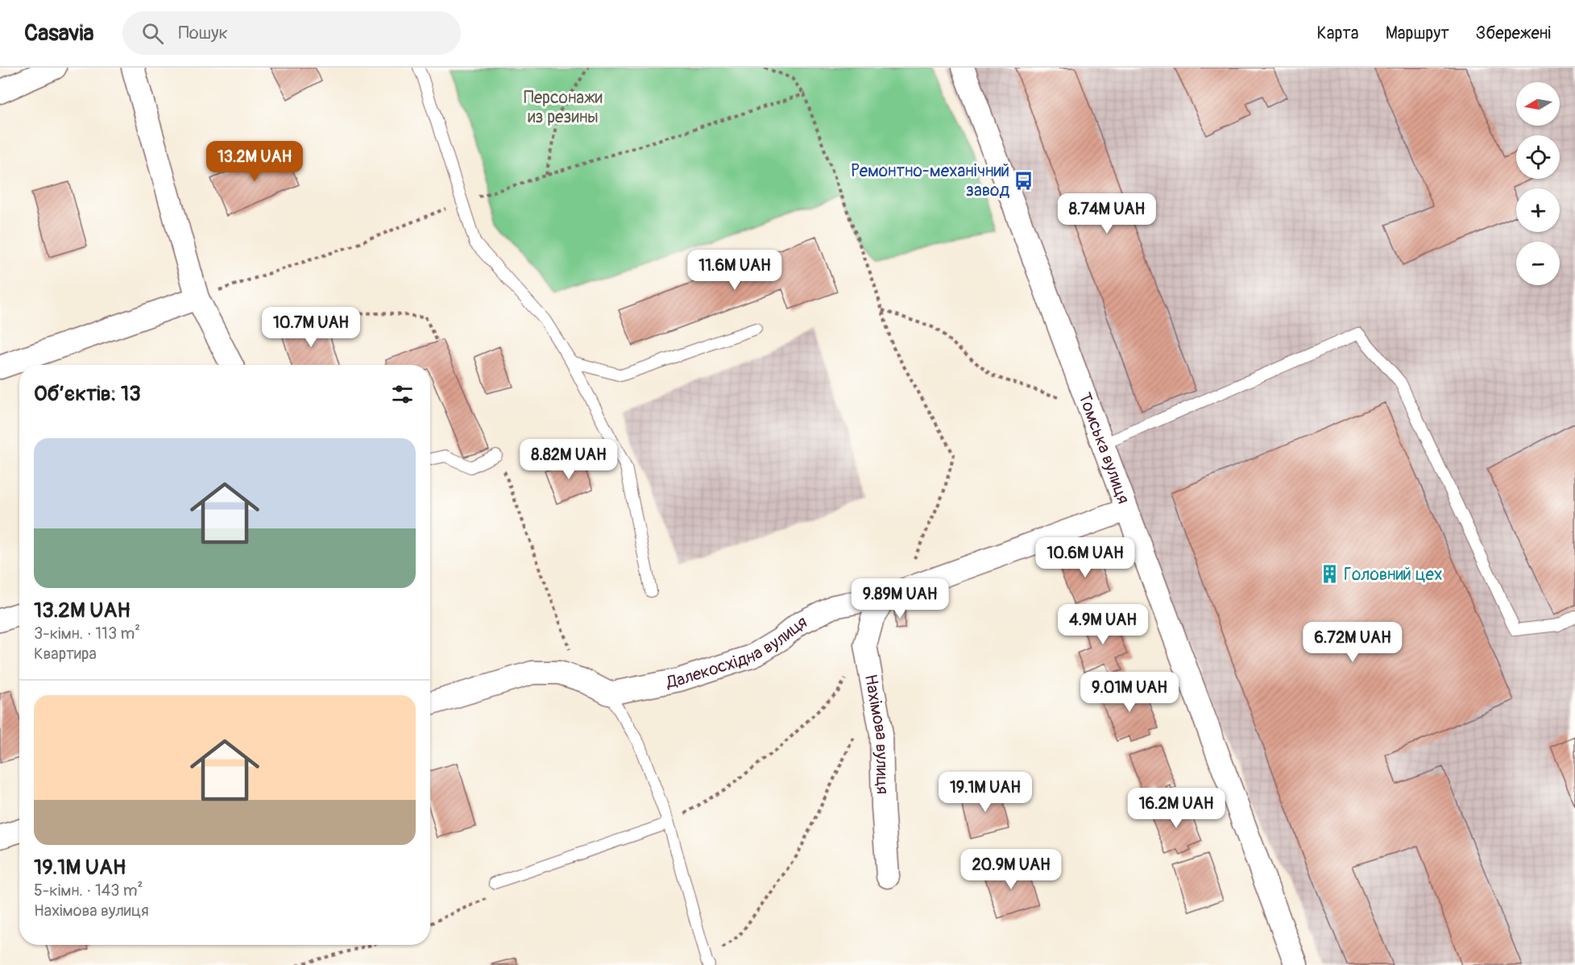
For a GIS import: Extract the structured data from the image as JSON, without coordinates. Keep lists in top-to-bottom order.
{
  "streets": {
    "street": ["Томська вулиця", "Далекосхідна вулиця", "Нахімова вулиця"]
  },
  "crossings": [
    ["Томська вулиця", "Далекосхідна вулиця"],
    ["Далекосхідна вулиця", "Нахімова вулиця"]
  ],
  "parks": ["Персонажи из резины"],
  "places": {
    "bus stop": ["Ремонтно-механічний завод"],
    "building": ["Головний цех"]
  },
  "north": "left",
  "page": {
    "header": "Casavia",
    "search": "Пошук",
    "nav": ["Карта", "Маршрут", "Збережені"],
    "map_buttons": ["+", "−"],
    "price": [
      "13.2M UAH",
      "8.74M UAH",
      "11.6M UAH",
      "10.7M UAH",
      "8.82M UAH",
      "10.6M UAH",
      "9.89M UAH",
      "4.9M UAH",
      "6.72M UAH",
      "9.01M UAH",
      "19.1M UAH",
      "16.2M UAH",
      "20.9M UAH"
    ],
    "heading": "Об’єктів: 13",
    "list": [
      {
        "name": "13.2M UAH",
        "note": "3-кімн. · 113 m² · Квартира"
      },
      {
        "name": "19.1M UAH",
        "note": "5-кімн. · 143 m² · Нахімова вулиця"
      }
    ]
  }
}
